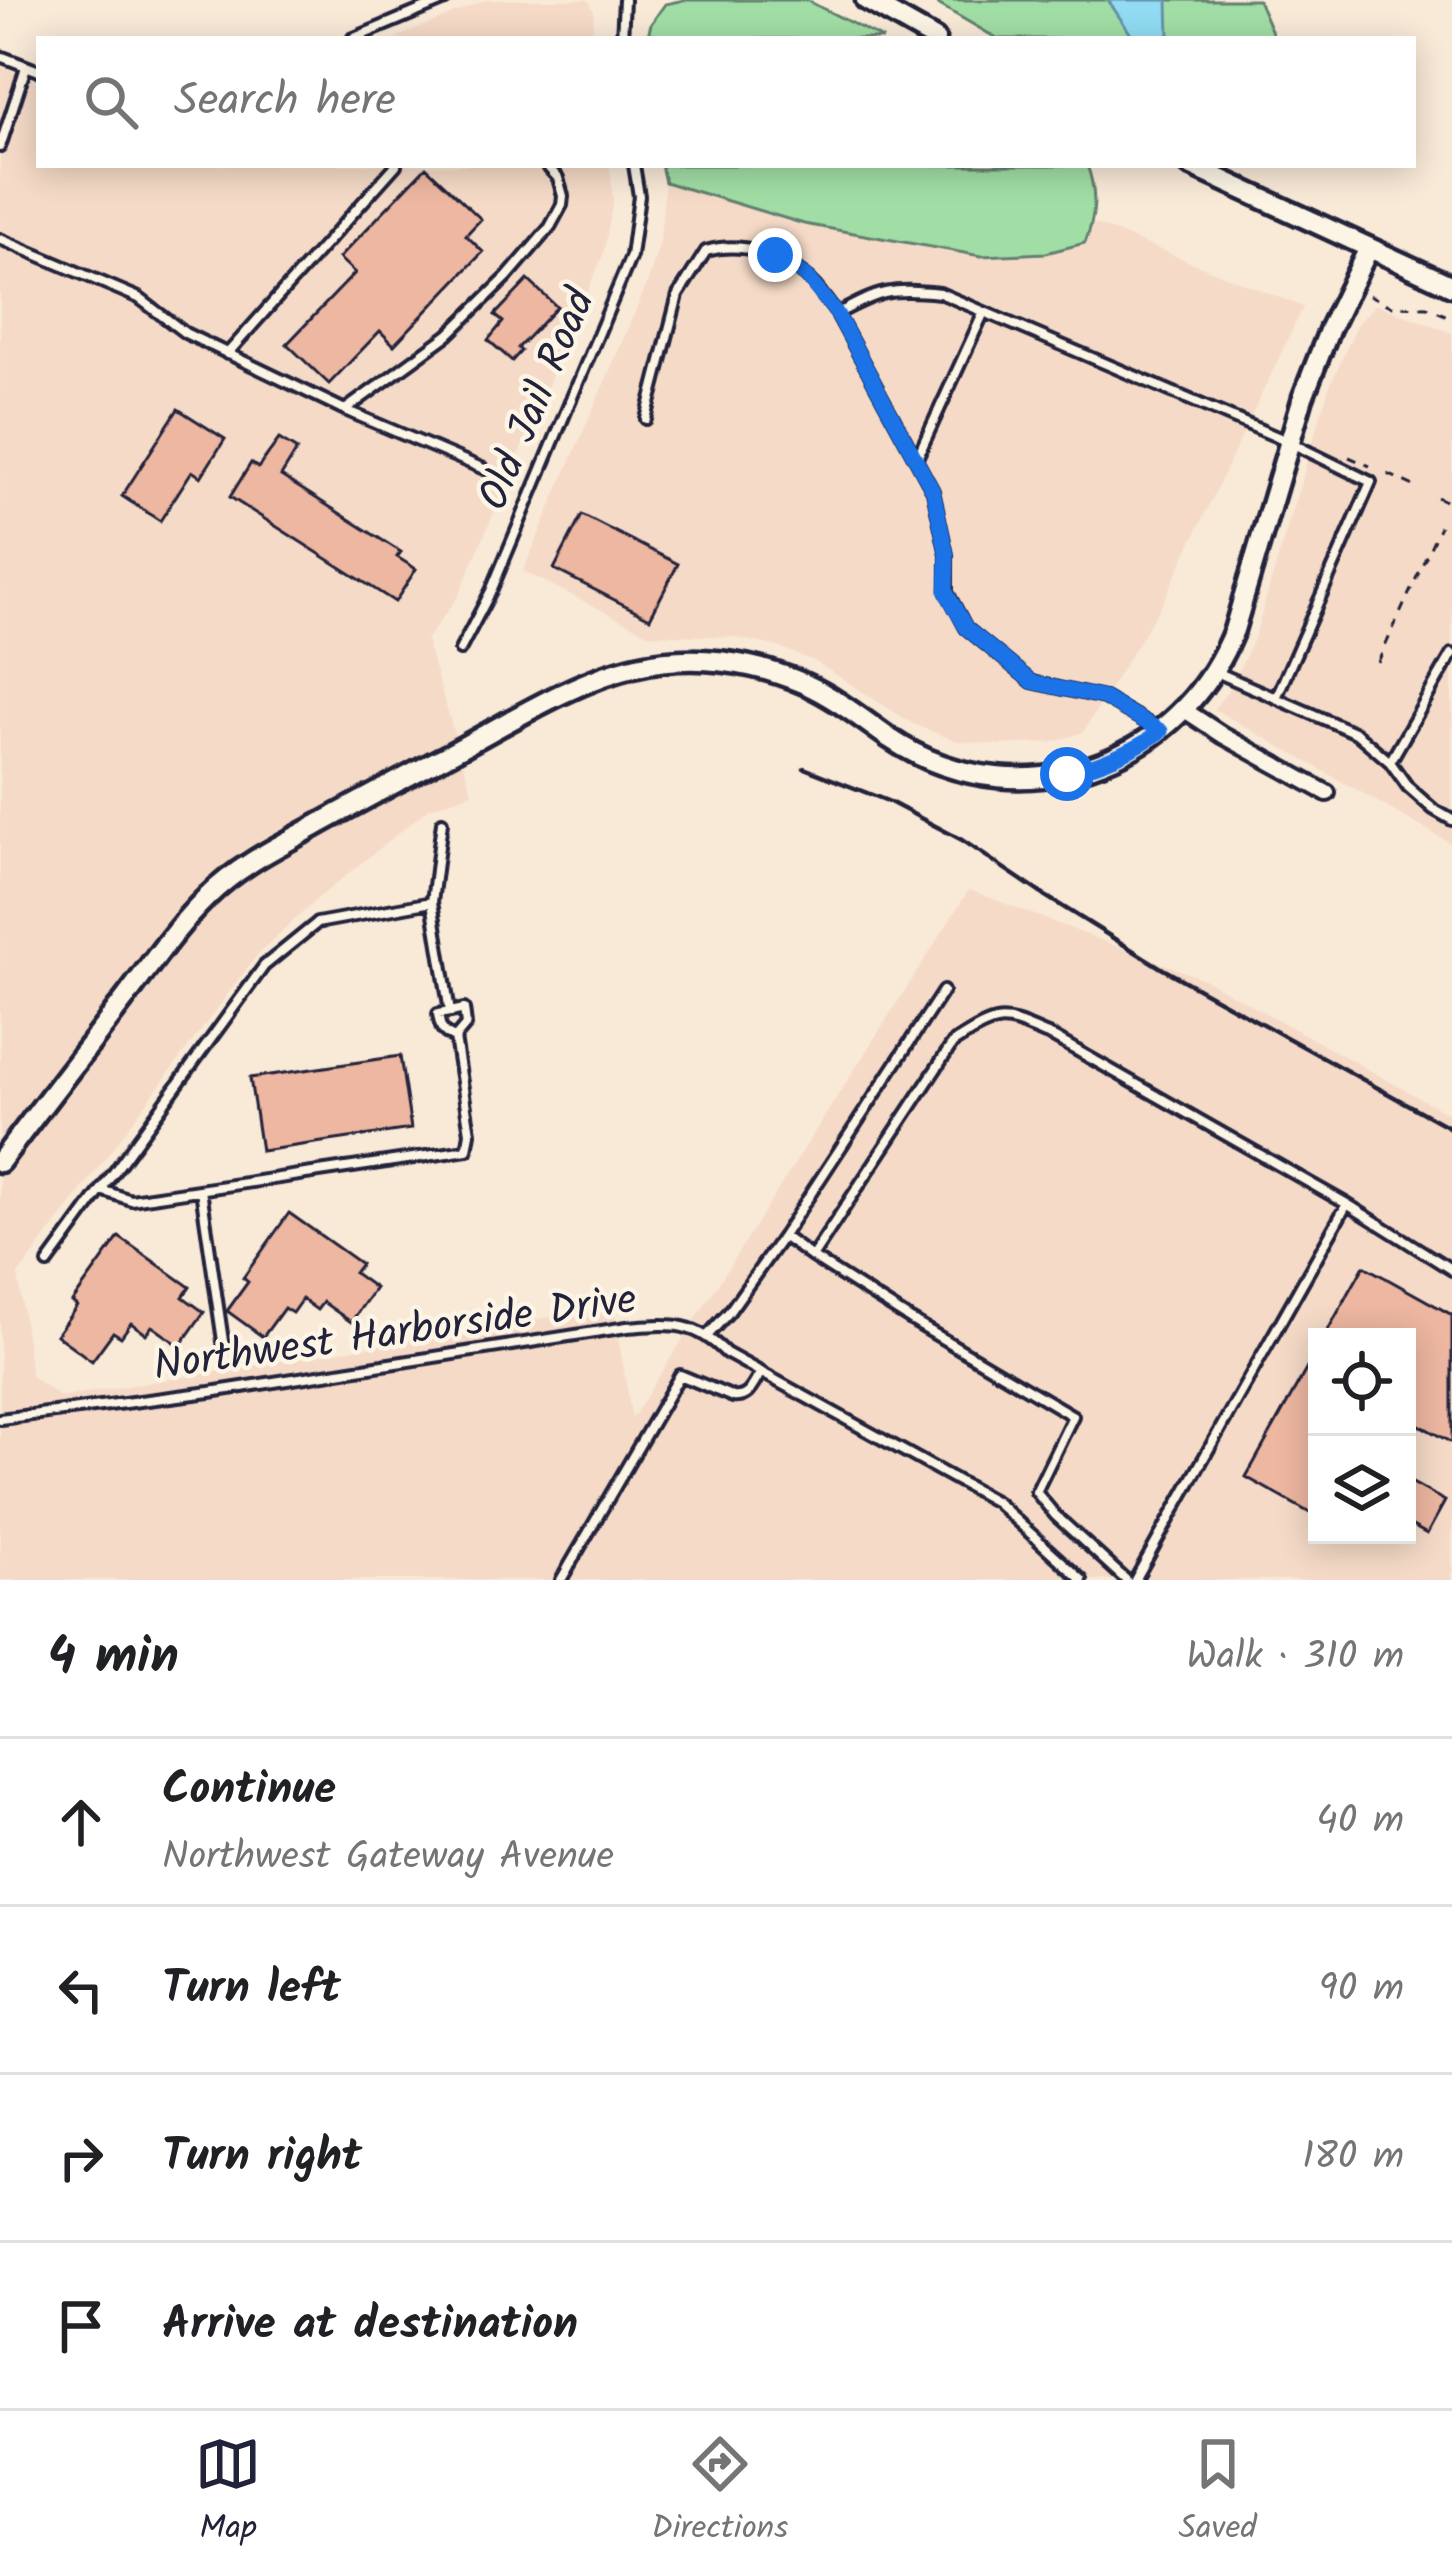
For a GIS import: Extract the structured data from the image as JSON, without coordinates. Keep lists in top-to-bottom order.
{
  "streets": {
    "lane": ["Old Jail Road", "Northwest Harborside Drive"]
  },
  "page": {
    "search": "Search here",
    "heading": ["4 min", "Walk · 310 m"],
    "list": [
      ["Continue", "Northwest Gateway Avenue", "40 m"],
      ["Turn left", "90 m"],
      ["Turn right", "180 m"],
      "Arrive at destination"
    ],
    "nav": ["Map", "Directions", "Saved"]
  }
}
